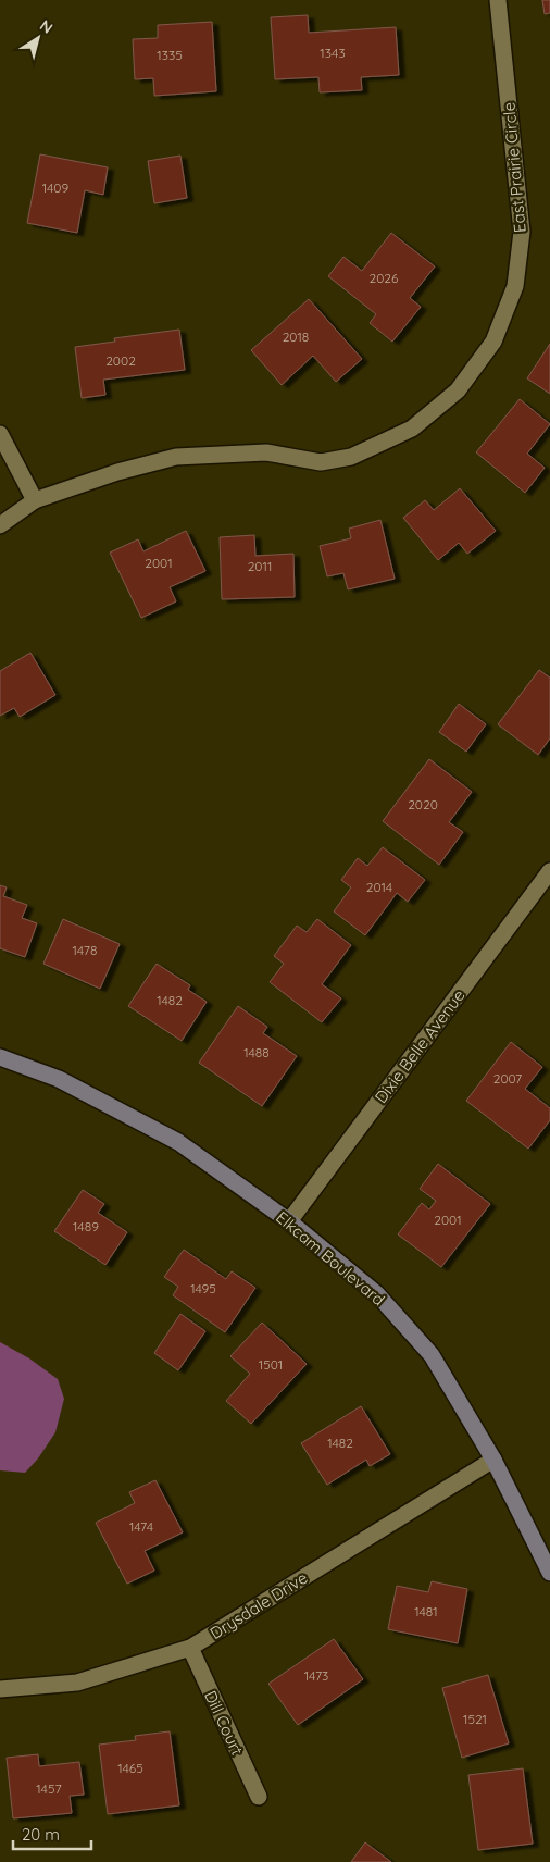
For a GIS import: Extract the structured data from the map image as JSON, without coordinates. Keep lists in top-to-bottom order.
{
  "streets": {
    "street": [
      "East Prairie Circle",
      "Dixie Belle Avenue",
      "Elkcam Boulevard",
      "Drysdale Drive",
      "Dill Court"
    ]
  },
  "crossings": [
    ["Dixie Belle Avenue", "Elkcam Boulevard"],
    ["Elkcam Boulevard", "Drysdale Drive"],
    ["Drysdale Drive", "Dill Court"]
  ],
  "house_numbers": [
    "1343",
    "1335",
    "1409",
    "2026",
    "2018",
    "2002",
    "2001",
    "2011",
    "2020",
    "2014",
    "1478",
    "1482",
    "1488",
    "2007",
    "2001",
    "1489",
    "1495",
    "1501",
    "1482",
    "1474",
    "1481",
    "1473",
    "1521",
    "1465",
    "1457"
  ],
  "scale_bar": "20 m",
  "north": "top right"
}
